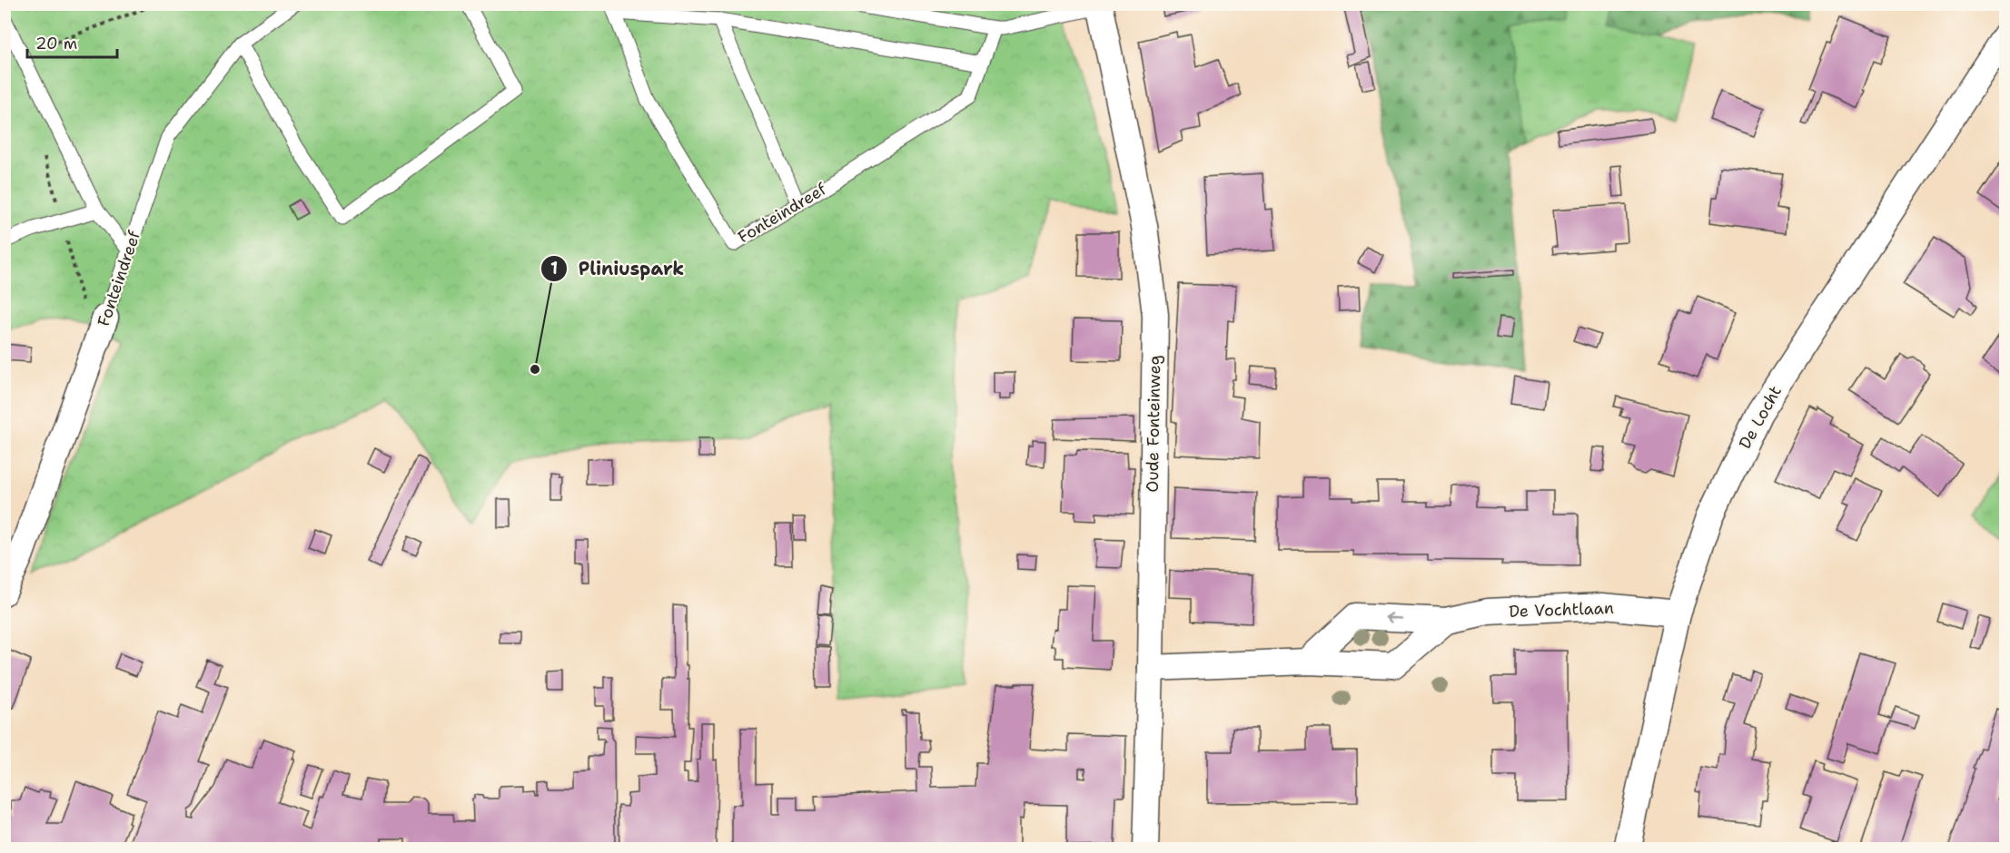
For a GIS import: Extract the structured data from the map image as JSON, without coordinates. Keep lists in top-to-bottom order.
{
  "streets": {
    "street": [
      "Fonteindreef",
      "De Locht",
      "Oude Fonteinweg",
      "De Vochtlaan"
    ]
  },
  "crossings": [
    ["De Locht", "De Vochtlaan"],
    ["Oude Fonteinweg", "De Vochtlaan"]
  ],
  "places": ["Pliniuspark"],
  "scale_bar": "20 m"
}
